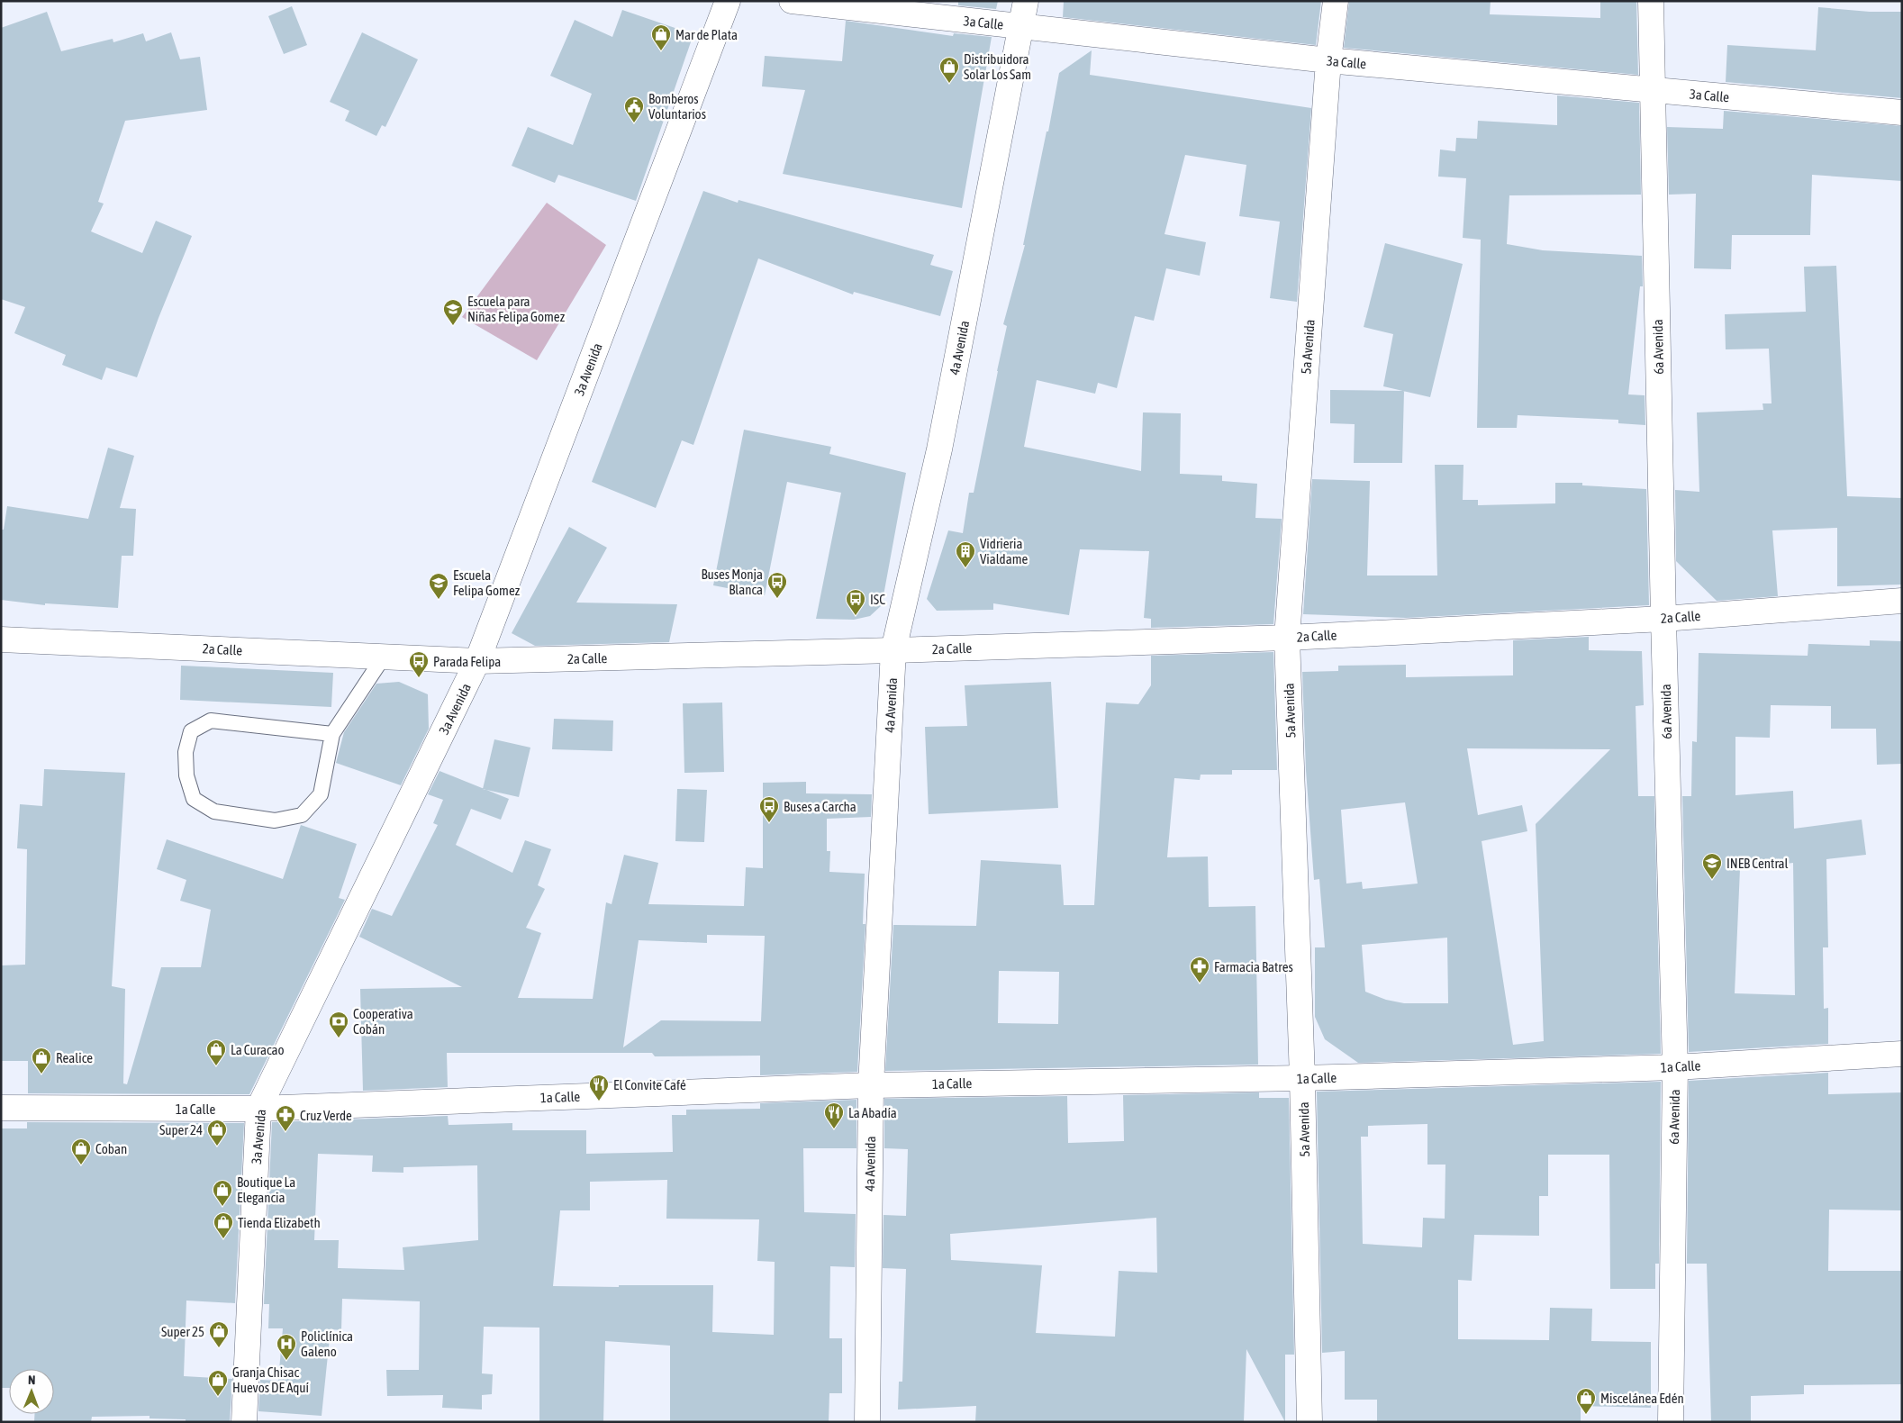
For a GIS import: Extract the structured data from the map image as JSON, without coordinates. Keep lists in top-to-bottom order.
{
  "streets": {
    "street": [
      "3a Calle",
      "5a Avenida",
      "6a Avenida",
      "4a Avenida",
      "3a Avenida",
      "2a Calle",
      "1a Calle"
    ]
  },
  "crossings": [
    ["3a Calle", "5a Avenida"],
    ["3a Calle", "6a Avenida"],
    ["3a Calle", "4a Avenida"],
    ["5a Avenida", "2a Calle"],
    ["5a Avenida", "1a Calle"],
    ["6a Avenida", "2a Calle"],
    ["6a Avenida", "1a Calle"],
    ["4a Avenida", "2a Calle"],
    ["4a Avenida", "1a Calle"],
    ["3a Avenida", "2a Calle"],
    ["3a Avenida", "1a Calle"]
  ],
  "places": {
    "shop": [
      "Mar de Plata",
      "Distribuidora Solar Los Sam",
      "La Curacao",
      "Realice",
      "Super 24",
      "Coban",
      "Boutique La Elegancia",
      "Tienda Elizabeth",
      "Super 25",
      "Granja Chisac Huevos DE Aquí",
      "Miscelánea Edén"
    ],
    "public building": ["Bomberos Voluntarios"],
    "school or university": ["Escuela para Niñas Felipa Gomez", "Escuela Felipa Gomez", "INEB Central"],
    "building": ["Vidrieria Vialdame"],
    "bus stop": [
      "Buses Monja Blanca",
      "ISC",
      "Parada Felipa",
      "Buses a Carcha"
    ],
    "pharmacy": ["Farmacia Batres", "Cruz Verde"],
    "bank": ["Cooperativa Cobán"],
    "restaurant": ["El Convite Café", "La Abadía"],
    "hospital": ["Policlínica Galeno"]
  },
  "north": "top"
}
